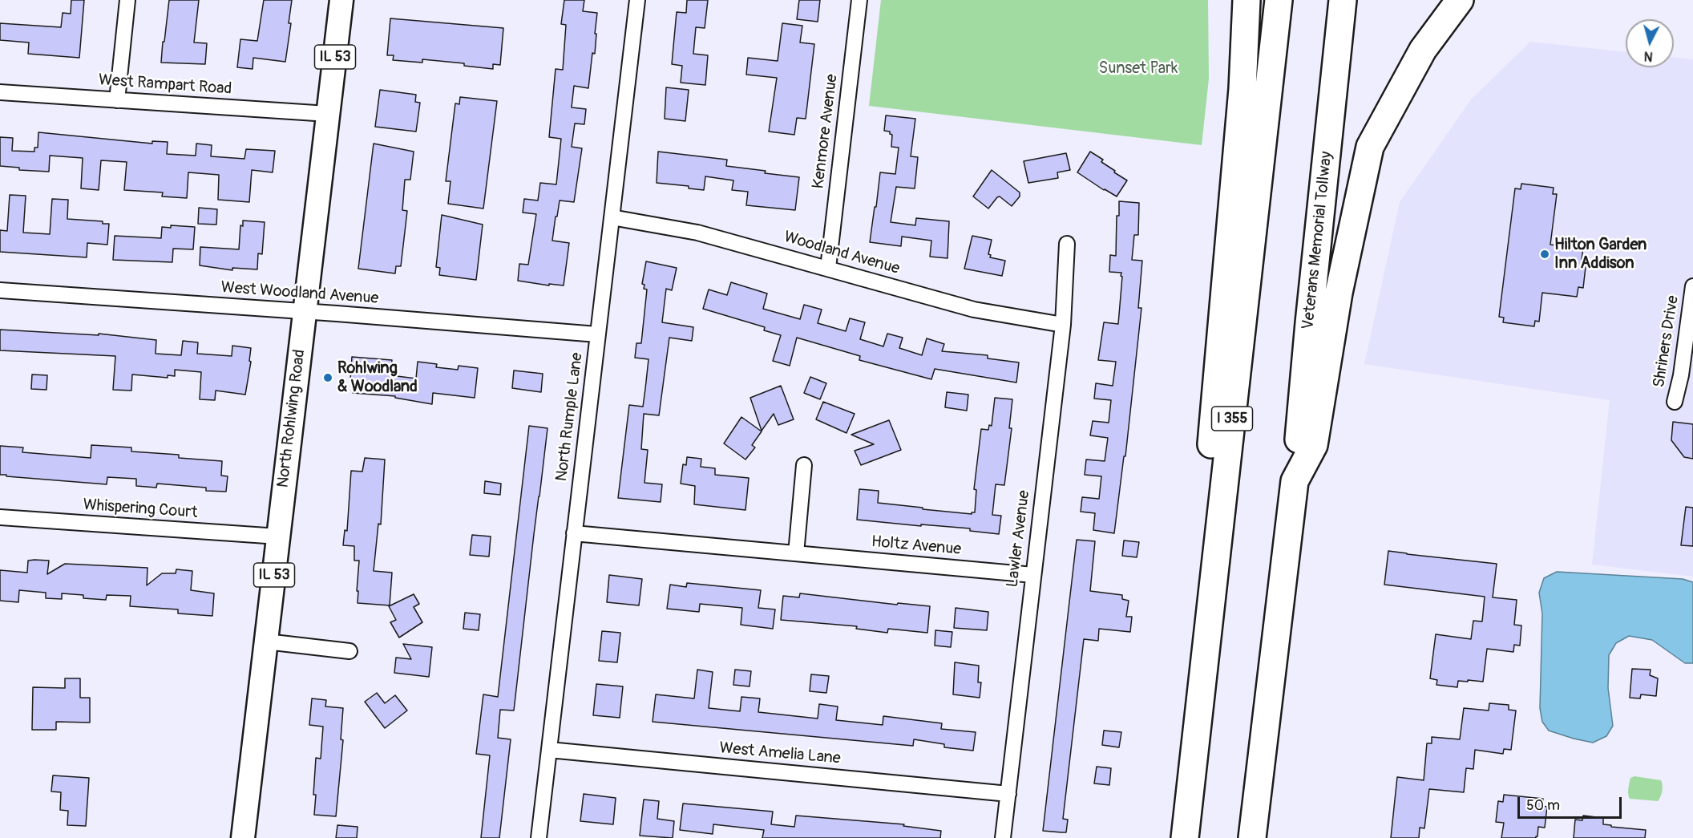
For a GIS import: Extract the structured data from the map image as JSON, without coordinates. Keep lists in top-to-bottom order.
{
  "streets": {
    "highway": ["Veterans Memorial Tollway", "I 355"],
    "main road": ["IL 53", "North Rohlwing Road"],
    "street": [
      "West Rampart Road",
      "Kenmore Avenue",
      "Woodland Avenue",
      "West Woodland Avenue",
      "Shriners Drive",
      "North Rumple Lane",
      "Whispering Court",
      "Lawler Avenue",
      "Holtz Avenue",
      "West Amelia Lane"
    ]
  },
  "crossings": [
    ["West Rampart Road", "North Rohlwing Road"],
    ["Kenmore Avenue", "Woodland Avenue"],
    ["Woodland Avenue", "North Rumple Lane"],
    ["Woodland Avenue", "Lawler Avenue"],
    ["West Woodland Avenue", "North Rumple Lane"],
    ["West Woodland Avenue", "North Rohlwing Road"],
    ["North Rumple Lane", "Holtz Avenue"],
    ["North Rumple Lane", "West Amelia Lane"],
    ["North Rohlwing Road", "Whispering Court"],
    ["Lawler Avenue", "Holtz Avenue"],
    ["Lawler Avenue", "West Amelia Lane"]
  ],
  "parks": ["Sunset Park"],
  "places": ["Hilton Garden Inn Addison", "Rohlwing & Woodland"],
  "scale_bar": "50 m",
  "north": "bottom"
}
